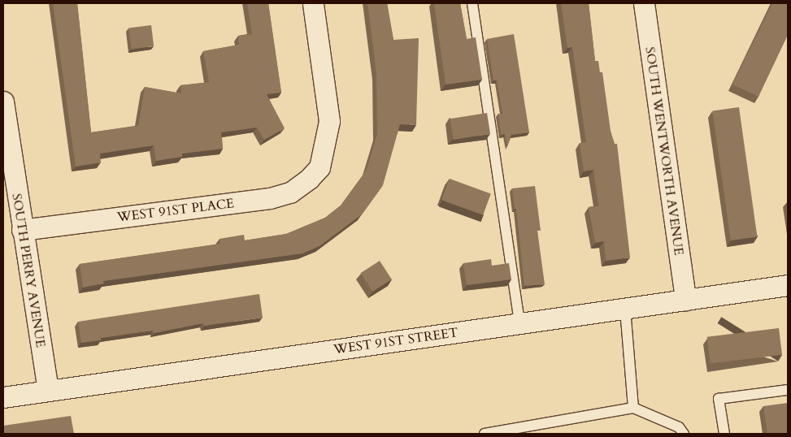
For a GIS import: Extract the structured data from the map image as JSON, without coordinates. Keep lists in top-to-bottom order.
{
  "streets": {
    "street": [
      "SOUTH WENTWORTH AVENUE",
      "WEST 91ST PLACE",
      "SOUTH PERRY AVENUE",
      "WEST 91ST STREET"
    ]
  },
  "crossings": [
    ["SOUTH WENTWORTH AVENUE", "WEST 91ST STREET"],
    ["WEST 91ST PLACE", "SOUTH PERRY AVENUE"],
    ["SOUTH PERRY AVENUE", "WEST 91ST STREET"]
  ]
}
